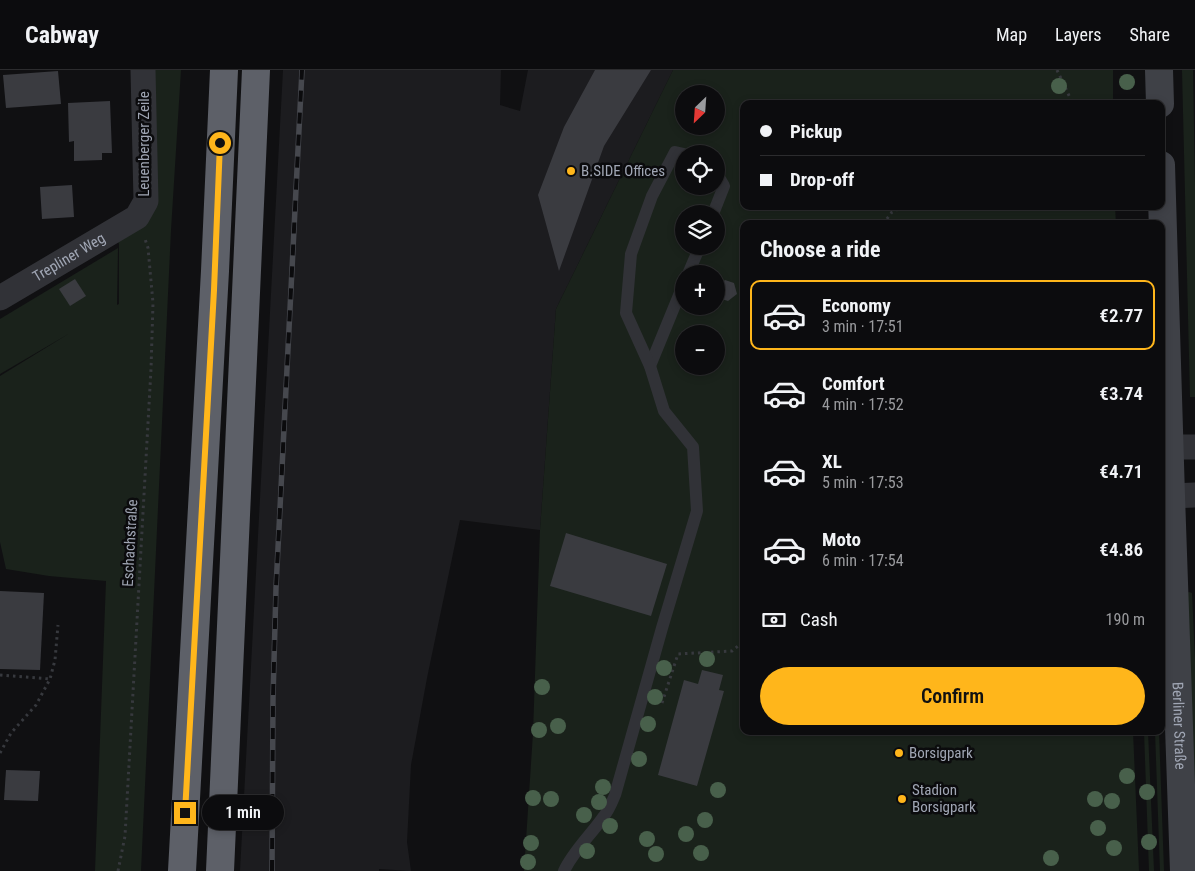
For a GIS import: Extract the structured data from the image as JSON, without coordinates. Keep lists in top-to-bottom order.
{
  "streets": {
    "main road": ["Berliner Straße"],
    "street": ["Leuenberger Zeile", "Trepliner Weg"],
    "path": ["Eschachstraße"]
  },
  "crossings": [
    ["Leuenberger Zeile", "Trepliner Weg"],
    ["Leuenberger Zeile", "Eschachstraße"],
    ["Trepliner Weg", "Eschachstraße"]
  ],
  "places": ["B.SIDE Offices", "Borsigpark", "Stadion Borsigpark"],
  "north": "bottom left",
  "page": {
    "header": "Cabway",
    "nav": ["Map", "Layers", "Share"],
    "map_buttons": ["+", "−"],
    "banner": ["Pickup", "Drop-off"],
    "heading": "Choose a ride",
    "list": [
      {
        "name": "Economy",
        "note": "3 min · 17:51",
        "value": "€2.77"
      },
      {
        "name": "Comfort",
        "note": "4 min · 17:52",
        "value": "€3.74"
      },
      {
        "name": "XL",
        "note": "5 min · 17:53",
        "value": "€4.71"
      },
      {
        "name": "Moto",
        "note": "6 min · 17:54",
        "value": "€4.86"
      }
    ],
    "pay": ["Cash", "190 m"],
    "buttons": "Confirm",
    "bubble": "1 min"
  }
}
